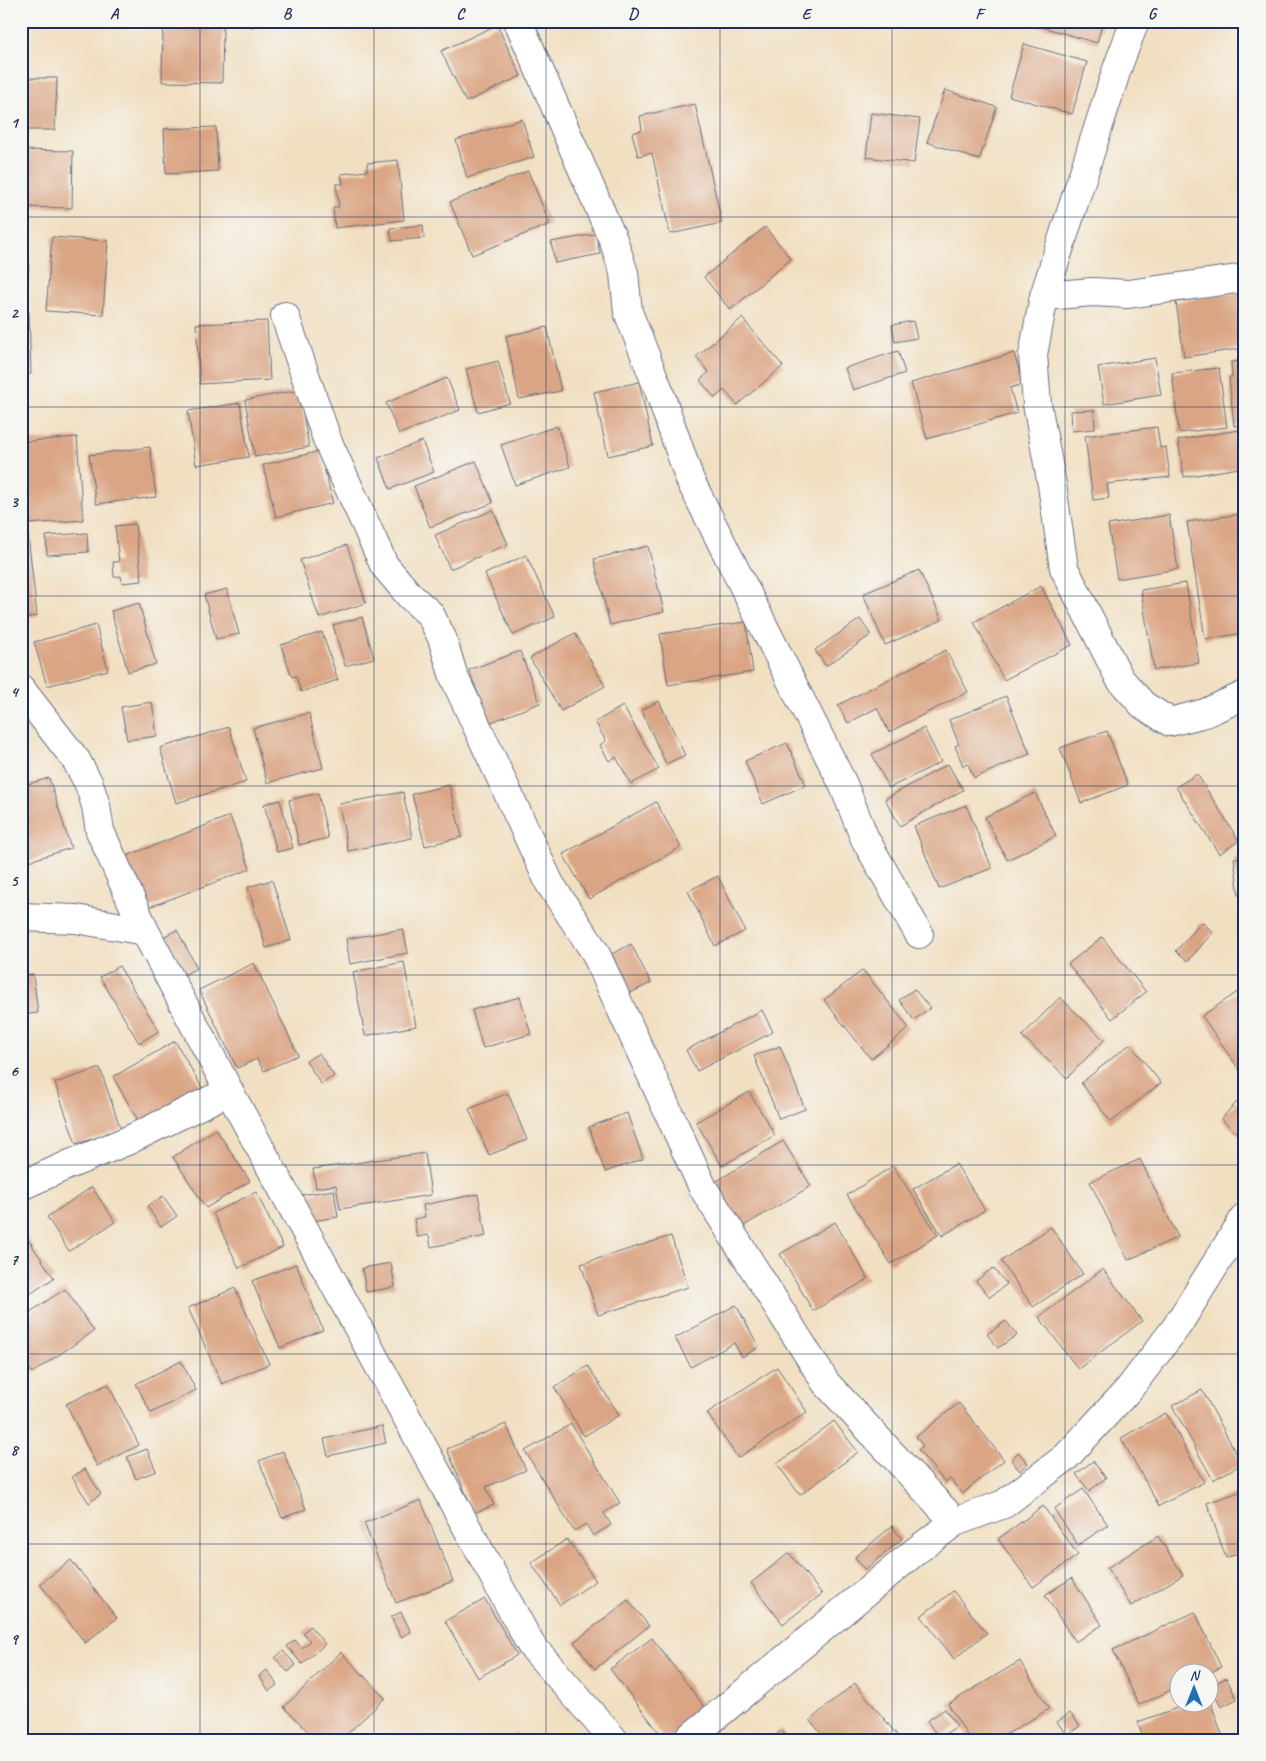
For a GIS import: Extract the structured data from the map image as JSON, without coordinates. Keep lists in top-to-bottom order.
{
  "north": "top",
  "grid": {
    "columns": [
      "A",
      "B",
      "C",
      "D",
      "E",
      "F",
      "G"
    ],
    "rows": [
      "1",
      "2",
      "3",
      "4",
      "5",
      "6",
      "7",
      "8",
      "9"
    ]
  }
}
